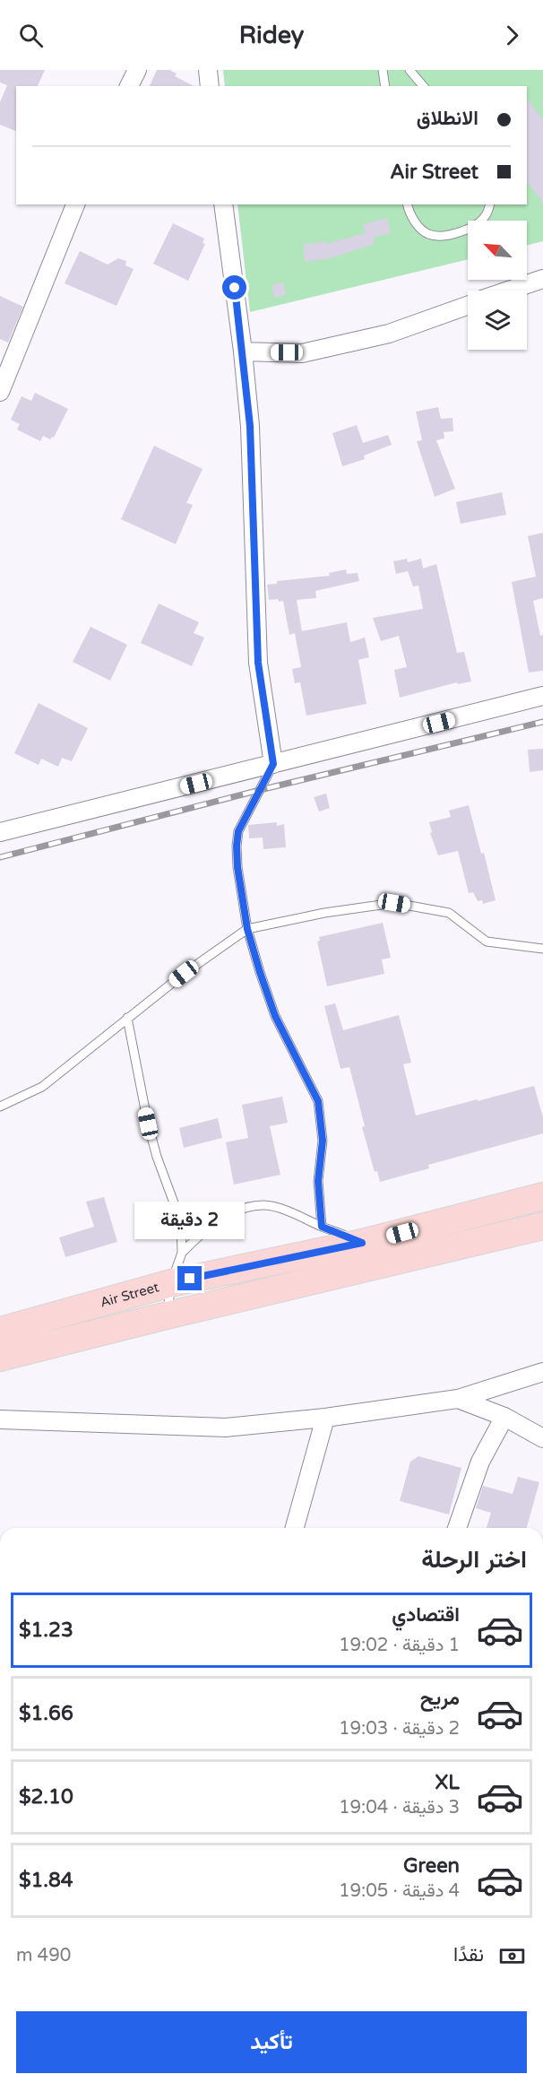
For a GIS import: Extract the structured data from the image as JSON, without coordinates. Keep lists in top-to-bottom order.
{
  "streets": {
    "main road": ["Air Street"]
  },
  "north": "top left",
  "page": {
    "header": "Ridey",
    "banner": ["الانطلاق", "Air Street"],
    "bubble": "2 دقيقة",
    "heading": "اختر الرحلة",
    "list": [
      {
        "name": "اقتصادي",
        "note": "1 دقيقة · 19:02",
        "value": "$1.23"
      },
      {
        "name": "مريح",
        "note": "2 دقيقة · 19:03",
        "value": "$1.66"
      },
      {
        "name": "XL",
        "note": "3 دقيقة · 19:04",
        "value": "$2.10"
      },
      {
        "name": "Green",
        "note": "4 دقيقة · 19:05",
        "value": "$1.84"
      }
    ],
    "pay": ["نقدًا", "490 m"],
    "buttons": "تأكيد"
  }
}
